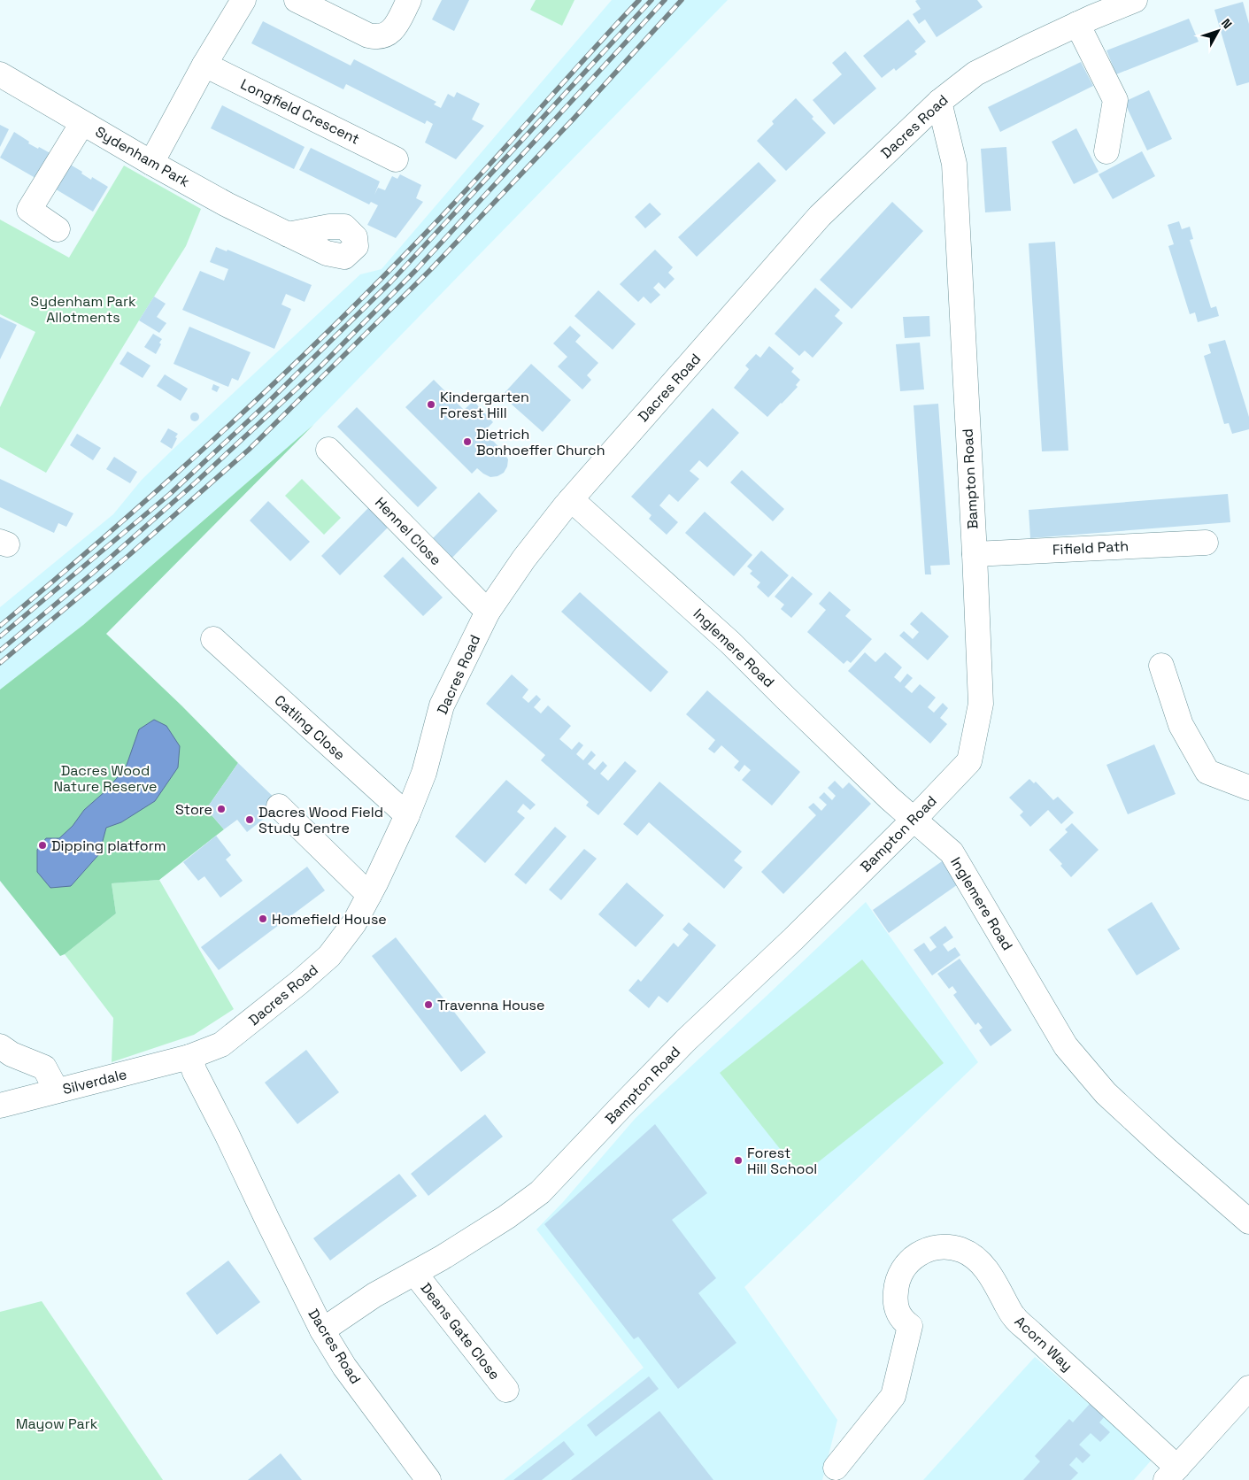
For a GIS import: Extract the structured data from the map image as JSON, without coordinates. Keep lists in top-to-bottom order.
{
  "streets": {
    "street": [
      "Longfield Crescent",
      "Dacres Road",
      "Sydenham Park",
      "Bampton Road",
      "Hennel Close",
      "Fifield Path",
      "Inglemere Road",
      "Catling Close",
      "Silverdale",
      "Deans Gate Close",
      "Acorn Way"
    ]
  },
  "crossings": [
    ["Dacres Road", "Bampton Road"],
    ["Dacres Road", "Hennel Close"],
    ["Dacres Road", "Inglemere Road"],
    ["Dacres Road", "Catling Close"],
    ["Dacres Road", "Silverdale"],
    ["Bampton Road", "Fifield Path"],
    ["Bampton Road", "Inglemere Road"],
    ["Bampton Road", "Deans Gate Close"]
  ],
  "parks": ["Sydenham Park Allotments", "Dacres Wood Nature Reserve", "Mayow Park"],
  "places": [
    "Kindergarten Forest Hill",
    "Dietrich Bonhoeffer Church",
    "Store",
    "Dacres Wood Field Study Centre",
    "Dipping platform",
    "Homefield House",
    "Travenna House",
    "Forest Hill School"
  ],
  "north": "top right"
}
